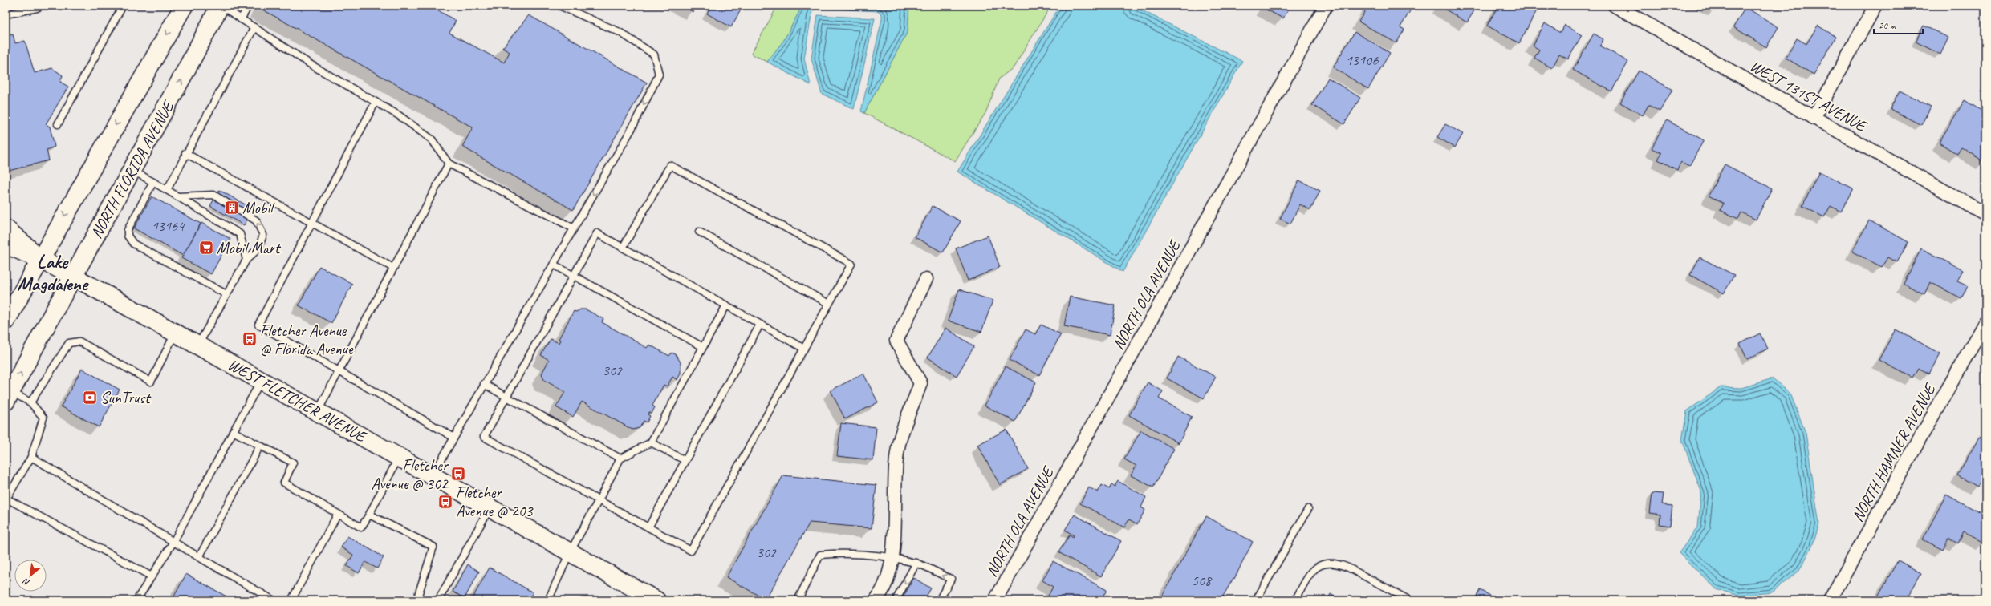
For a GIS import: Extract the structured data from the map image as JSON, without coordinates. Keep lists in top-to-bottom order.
{
  "streets": {
    "main road": ["NORTH FLORIDA AVENUE", "WEST FLETCHER AVENUE"],
    "street": ["WEST 131ST AVENUE", "NORTH OLA AVENUE", "NORTH HAMNER AVENUE"]
  },
  "crossings": [
    ["NORTH FLORIDA AVENUE", "WEST FLETCHER AVENUE"]
  ],
  "districts": ["Lake Magdalene"],
  "places": {
    "building": ["Mobil"],
    "supermarket": ["Mobil Mart"],
    "bus stop": ["Fletcher Avenue @ Florida Avenue", "Fletcher Avenue @ 302", "Fletcher Avenue @ 203"],
    "bank": ["SunTrust"]
  },
  "house_numbers": [
    "13106",
    "13164",
    "302",
    "302",
    "508"
  ],
  "scale_bar": "20 m",
  "north": "bottom left"
}
